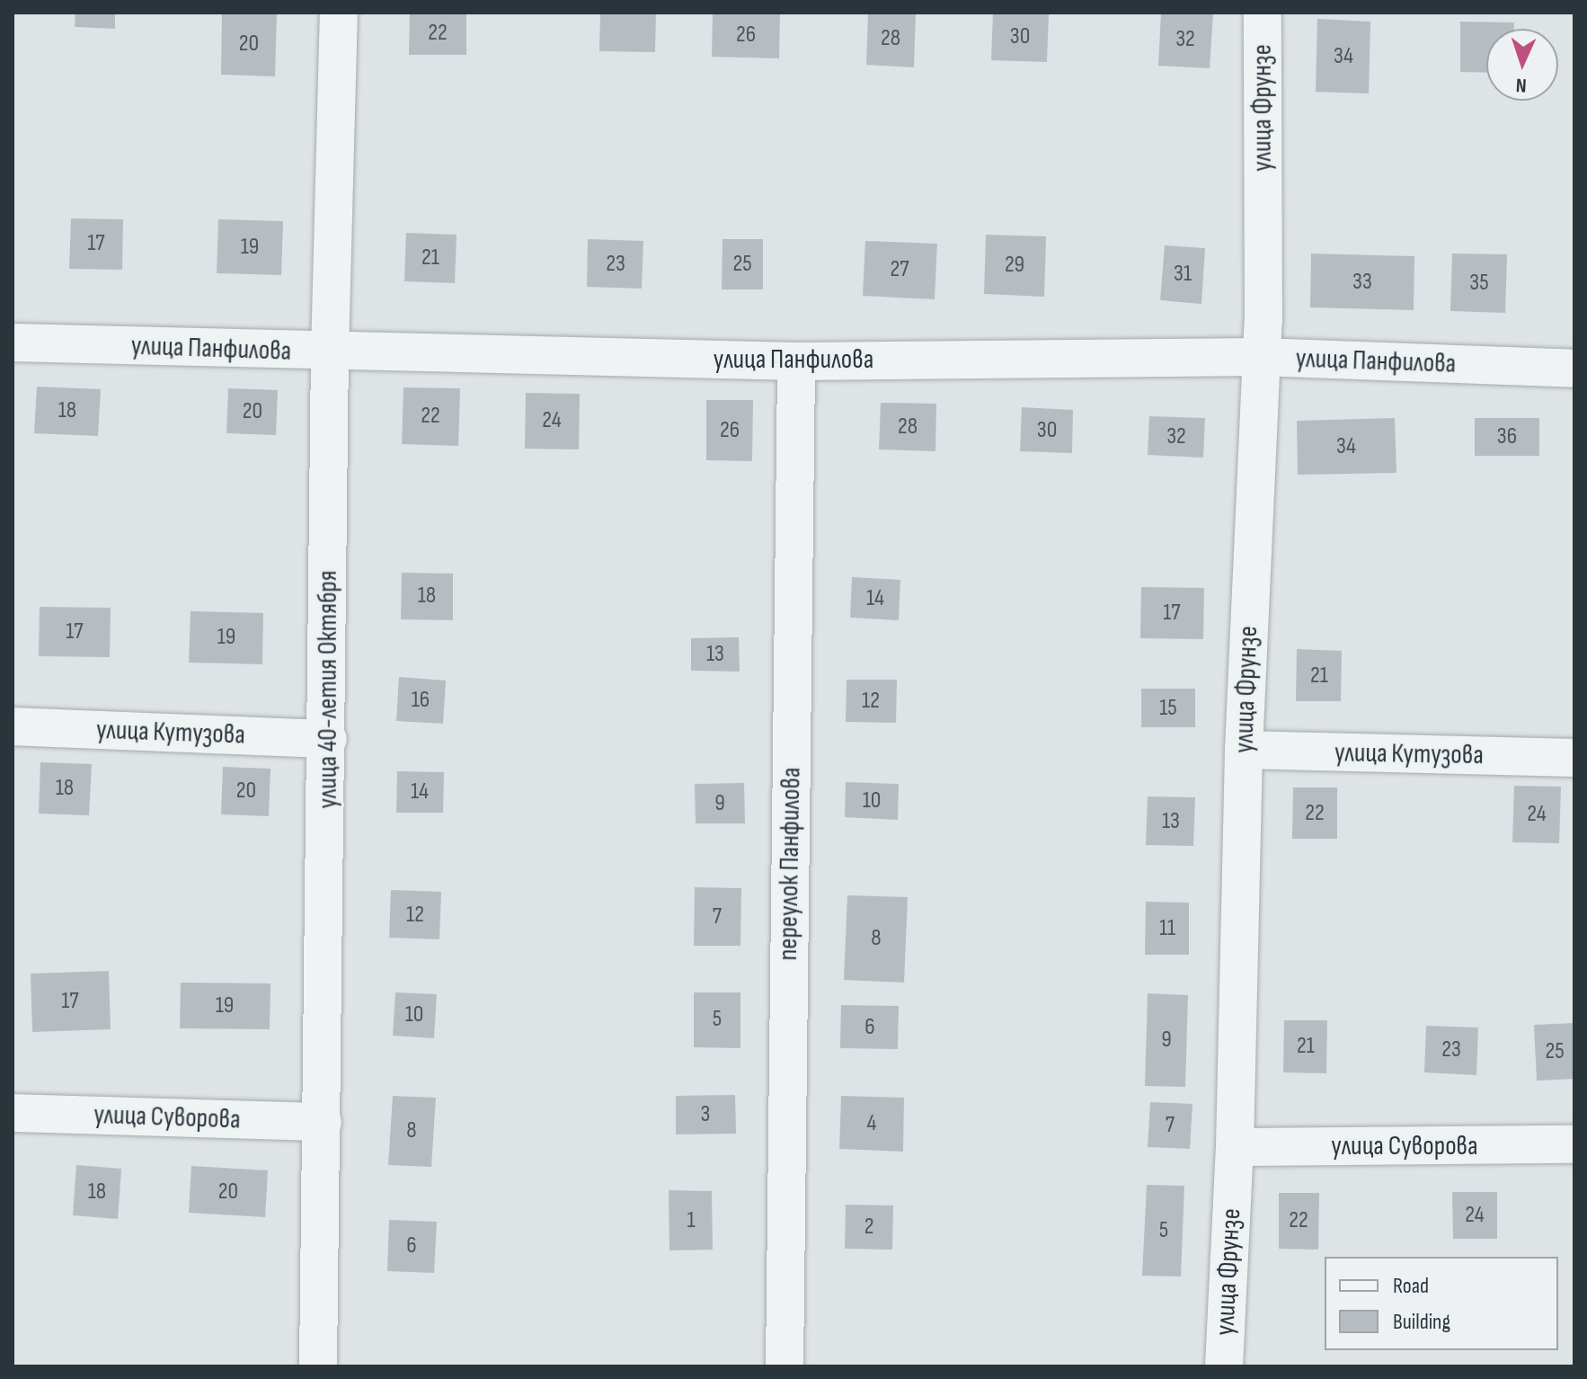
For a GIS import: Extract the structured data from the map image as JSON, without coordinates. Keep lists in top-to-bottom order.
{
  "streets": {
    "street": [
      "улица Фрунзе",
      "улица Панфилова",
      "улица 40-летия Октября",
      "улица Кутузова",
      "переулок Панфилова",
      "улица Суворова"
    ]
  },
  "crossings": [
    ["улица Фрунзе", "улица Панфилова"],
    ["улица Фрунзе", "улица Кутузова"],
    ["улица Фрунзе", "улица Суворова"],
    ["улица Панфилова", "улица 40-летия Октября"],
    ["улица Панфилова", "переулок Панфилова"],
    ["улица 40-летия Октября", "улица Кутузова"],
    ["улица 40-летия Октября", "улица Суворова"]
  ],
  "house_numbers": [
    "22",
    "26",
    "30",
    "28",
    "32",
    "20",
    "34",
    "17",
    "19",
    "21",
    "23",
    "25",
    "29",
    "27",
    "31",
    "33",
    "35",
    "18",
    "20",
    "22",
    "24",
    "28",
    "26",
    "30",
    "32",
    "36",
    "34",
    "18",
    "14",
    "17",
    "17",
    "19",
    "13",
    "21",
    "16",
    "12",
    "15",
    "18",
    "20",
    "14",
    "10",
    "9",
    "22",
    "24",
    "13",
    "12",
    "7",
    "11",
    "8",
    "17",
    "19",
    "10",
    "5",
    "6",
    "9",
    "21",
    "23",
    "25",
    "3",
    "4",
    "7",
    "8",
    "18",
    "20",
    "24",
    "1",
    "22",
    "2",
    "5",
    "6"
  ],
  "legend": ["Road", "Building"],
  "north": "bottom"
}
